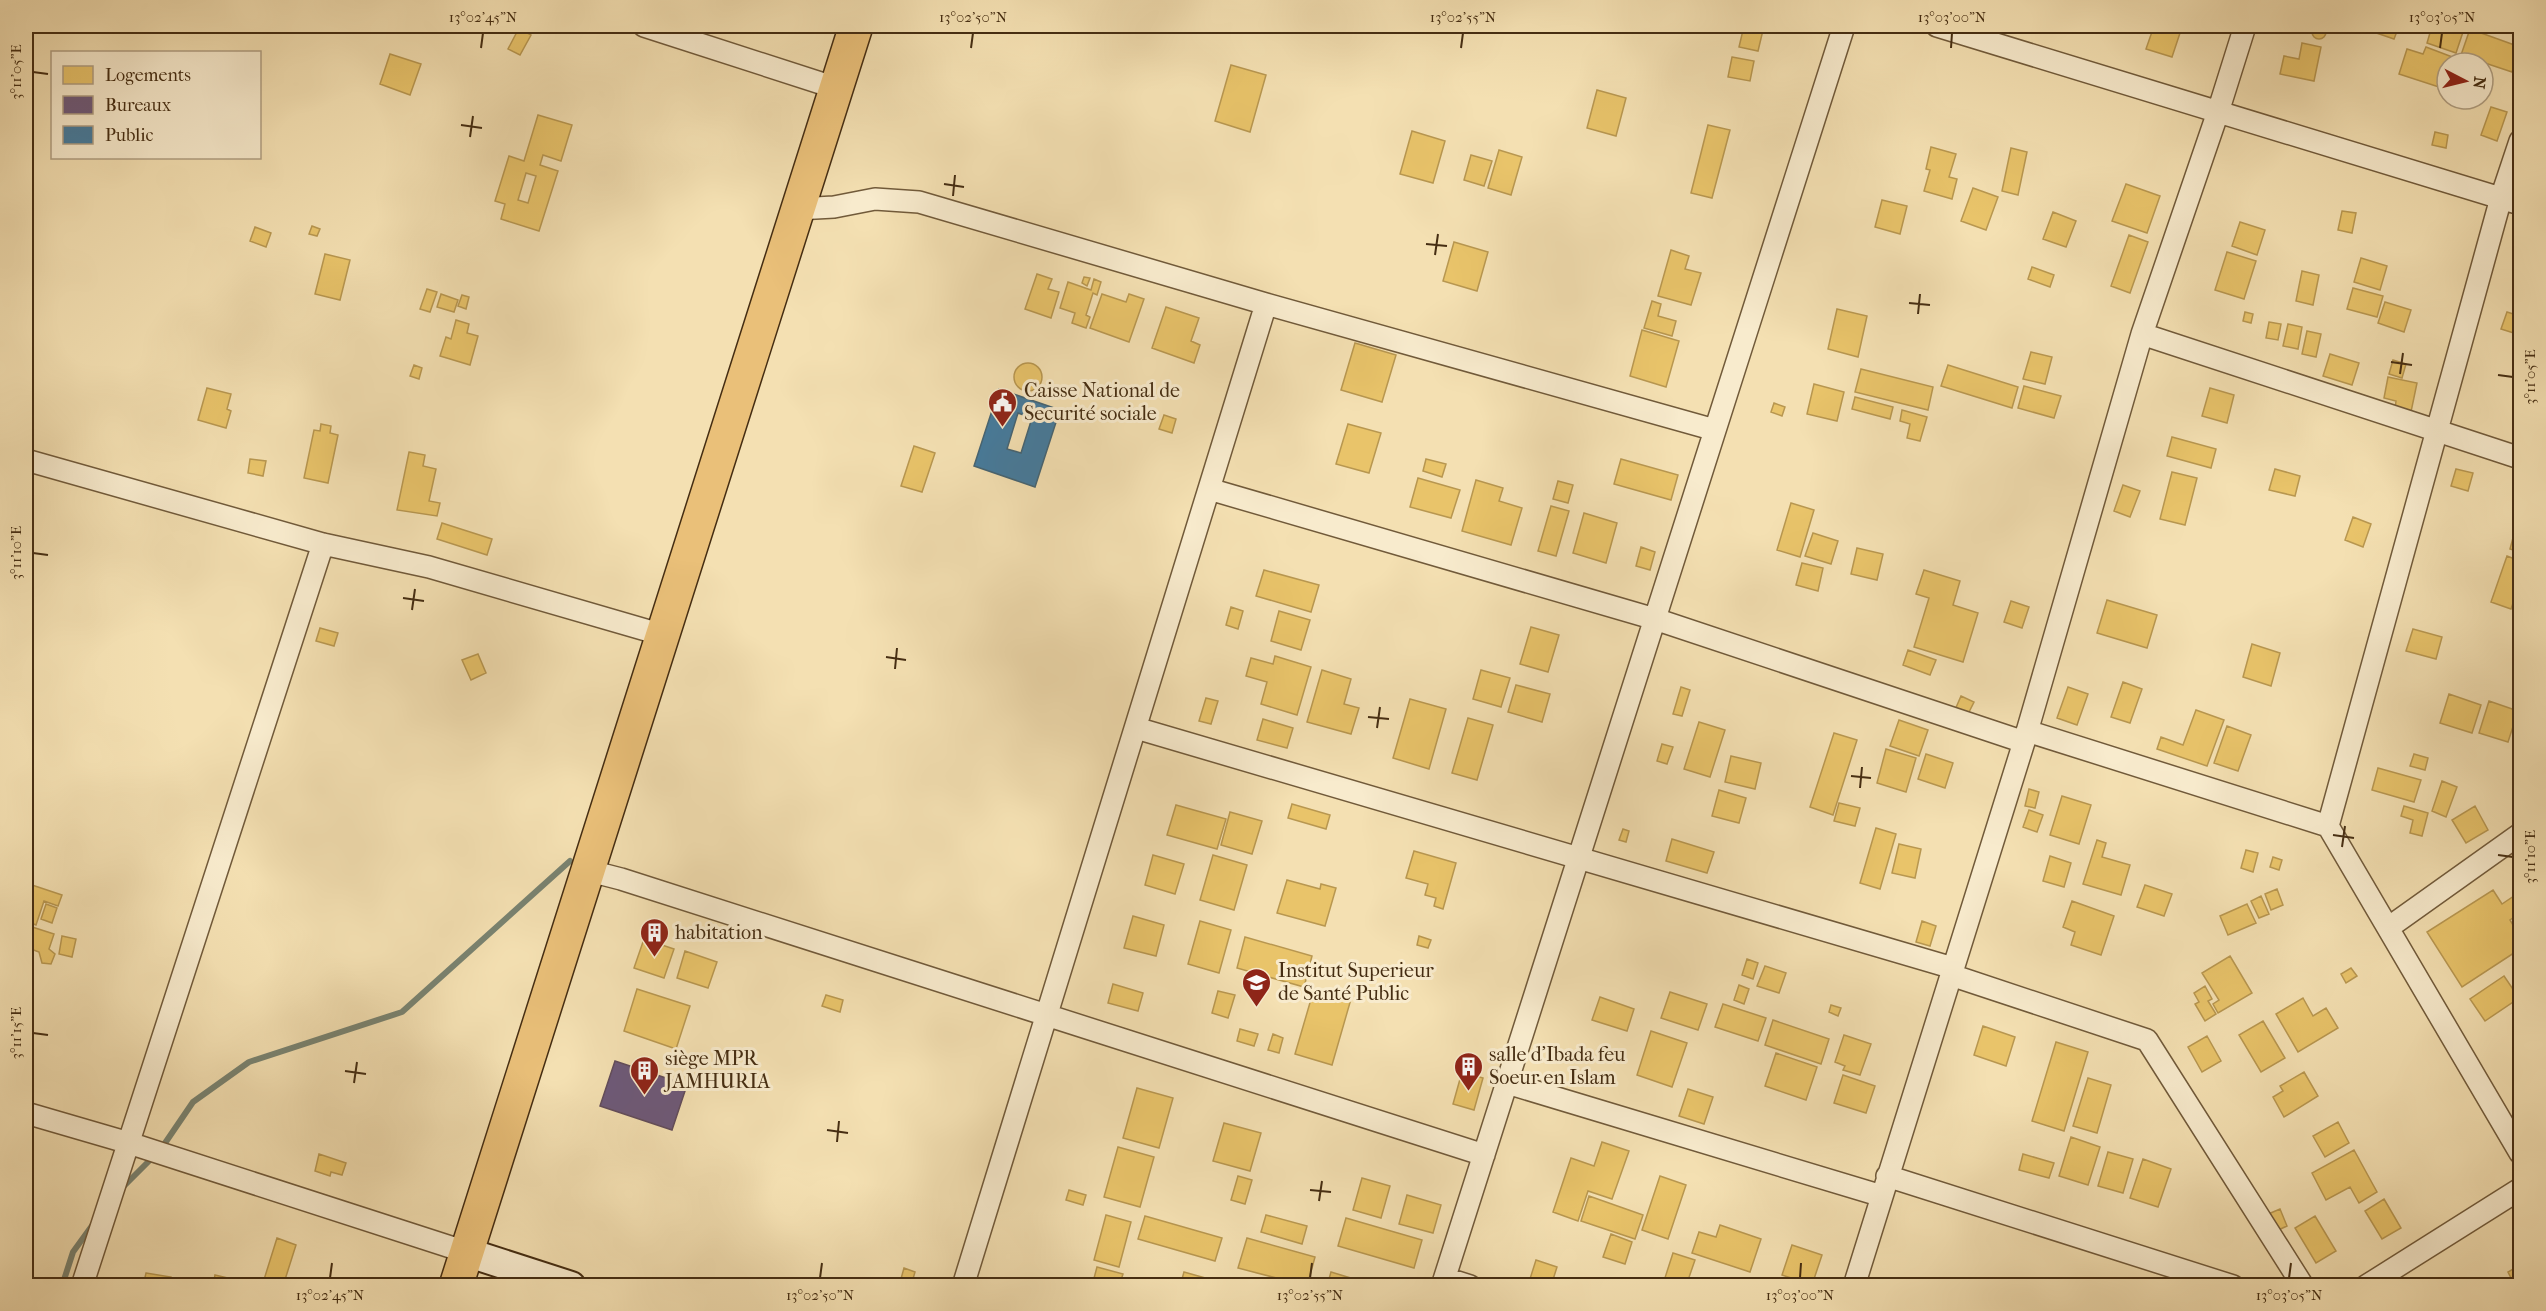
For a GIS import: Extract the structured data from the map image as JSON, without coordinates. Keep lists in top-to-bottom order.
{
  "places": {
    "public building": ["Caisse National de Securité sociale"],
    "building": ["habitation", "salle d'Ibada feu Soeur en Islam", "siège MPR JAMHURIA"],
    "school or university": ["Institut Superieur de Santé Public"]
  },
  "legend": ["Logements", "Bureaux", "Public"],
  "north": "right",
  "coordinates": [
    "13°02'45\"N",
    "13°02'50\"N",
    "13°02'55\"N",
    "13°03'00\"N",
    "13°03'05\"N",
    "3°11'05\"E",
    "3°11'10\"E",
    "3°11'15\"E"
  ]
}
